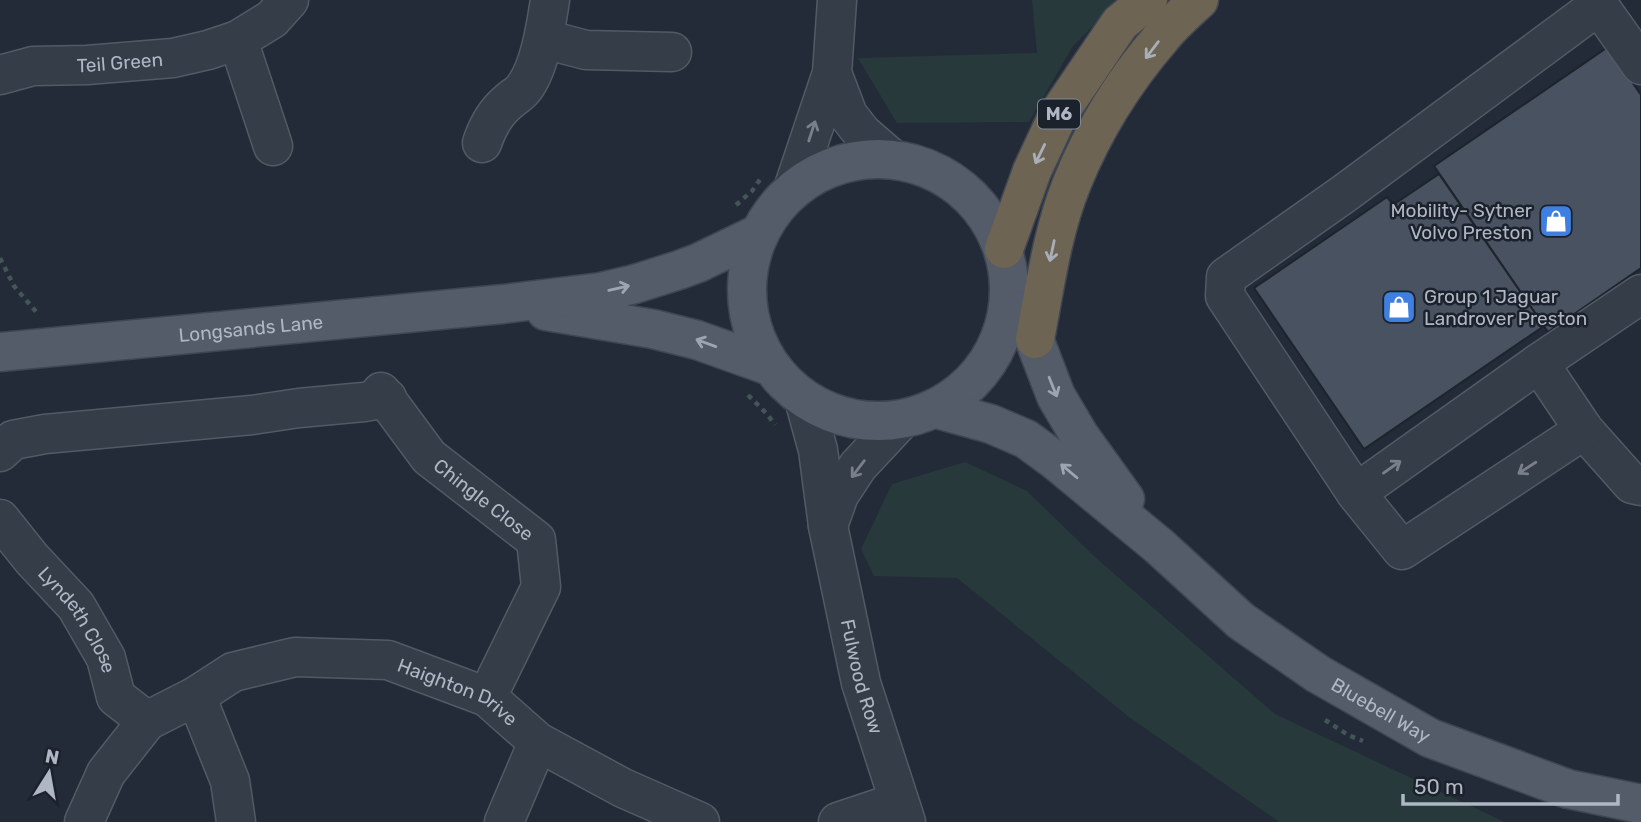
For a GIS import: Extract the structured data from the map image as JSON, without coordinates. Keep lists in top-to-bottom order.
{
  "streets": {
    "highway": ["M6"],
    "main road": ["Longsands Lane", "Bluebell Way"],
    "street": [
      "Teil Green",
      "Chingle Close",
      "Lyndeth Close",
      "Fulwood Row",
      "Haighton Drive"
    ]
  },
  "crossings": [
    ["Chingle Close", "Haighton Drive"],
    ["Lyndeth Close", "Haighton Drive"]
  ],
  "places": {
    "shop": ["Mobility- Sytner Volvo Preston", "Group 1 Jaguar Landrover Preston"]
  },
  "scale_bar": "50 m",
  "north": "top"
}
